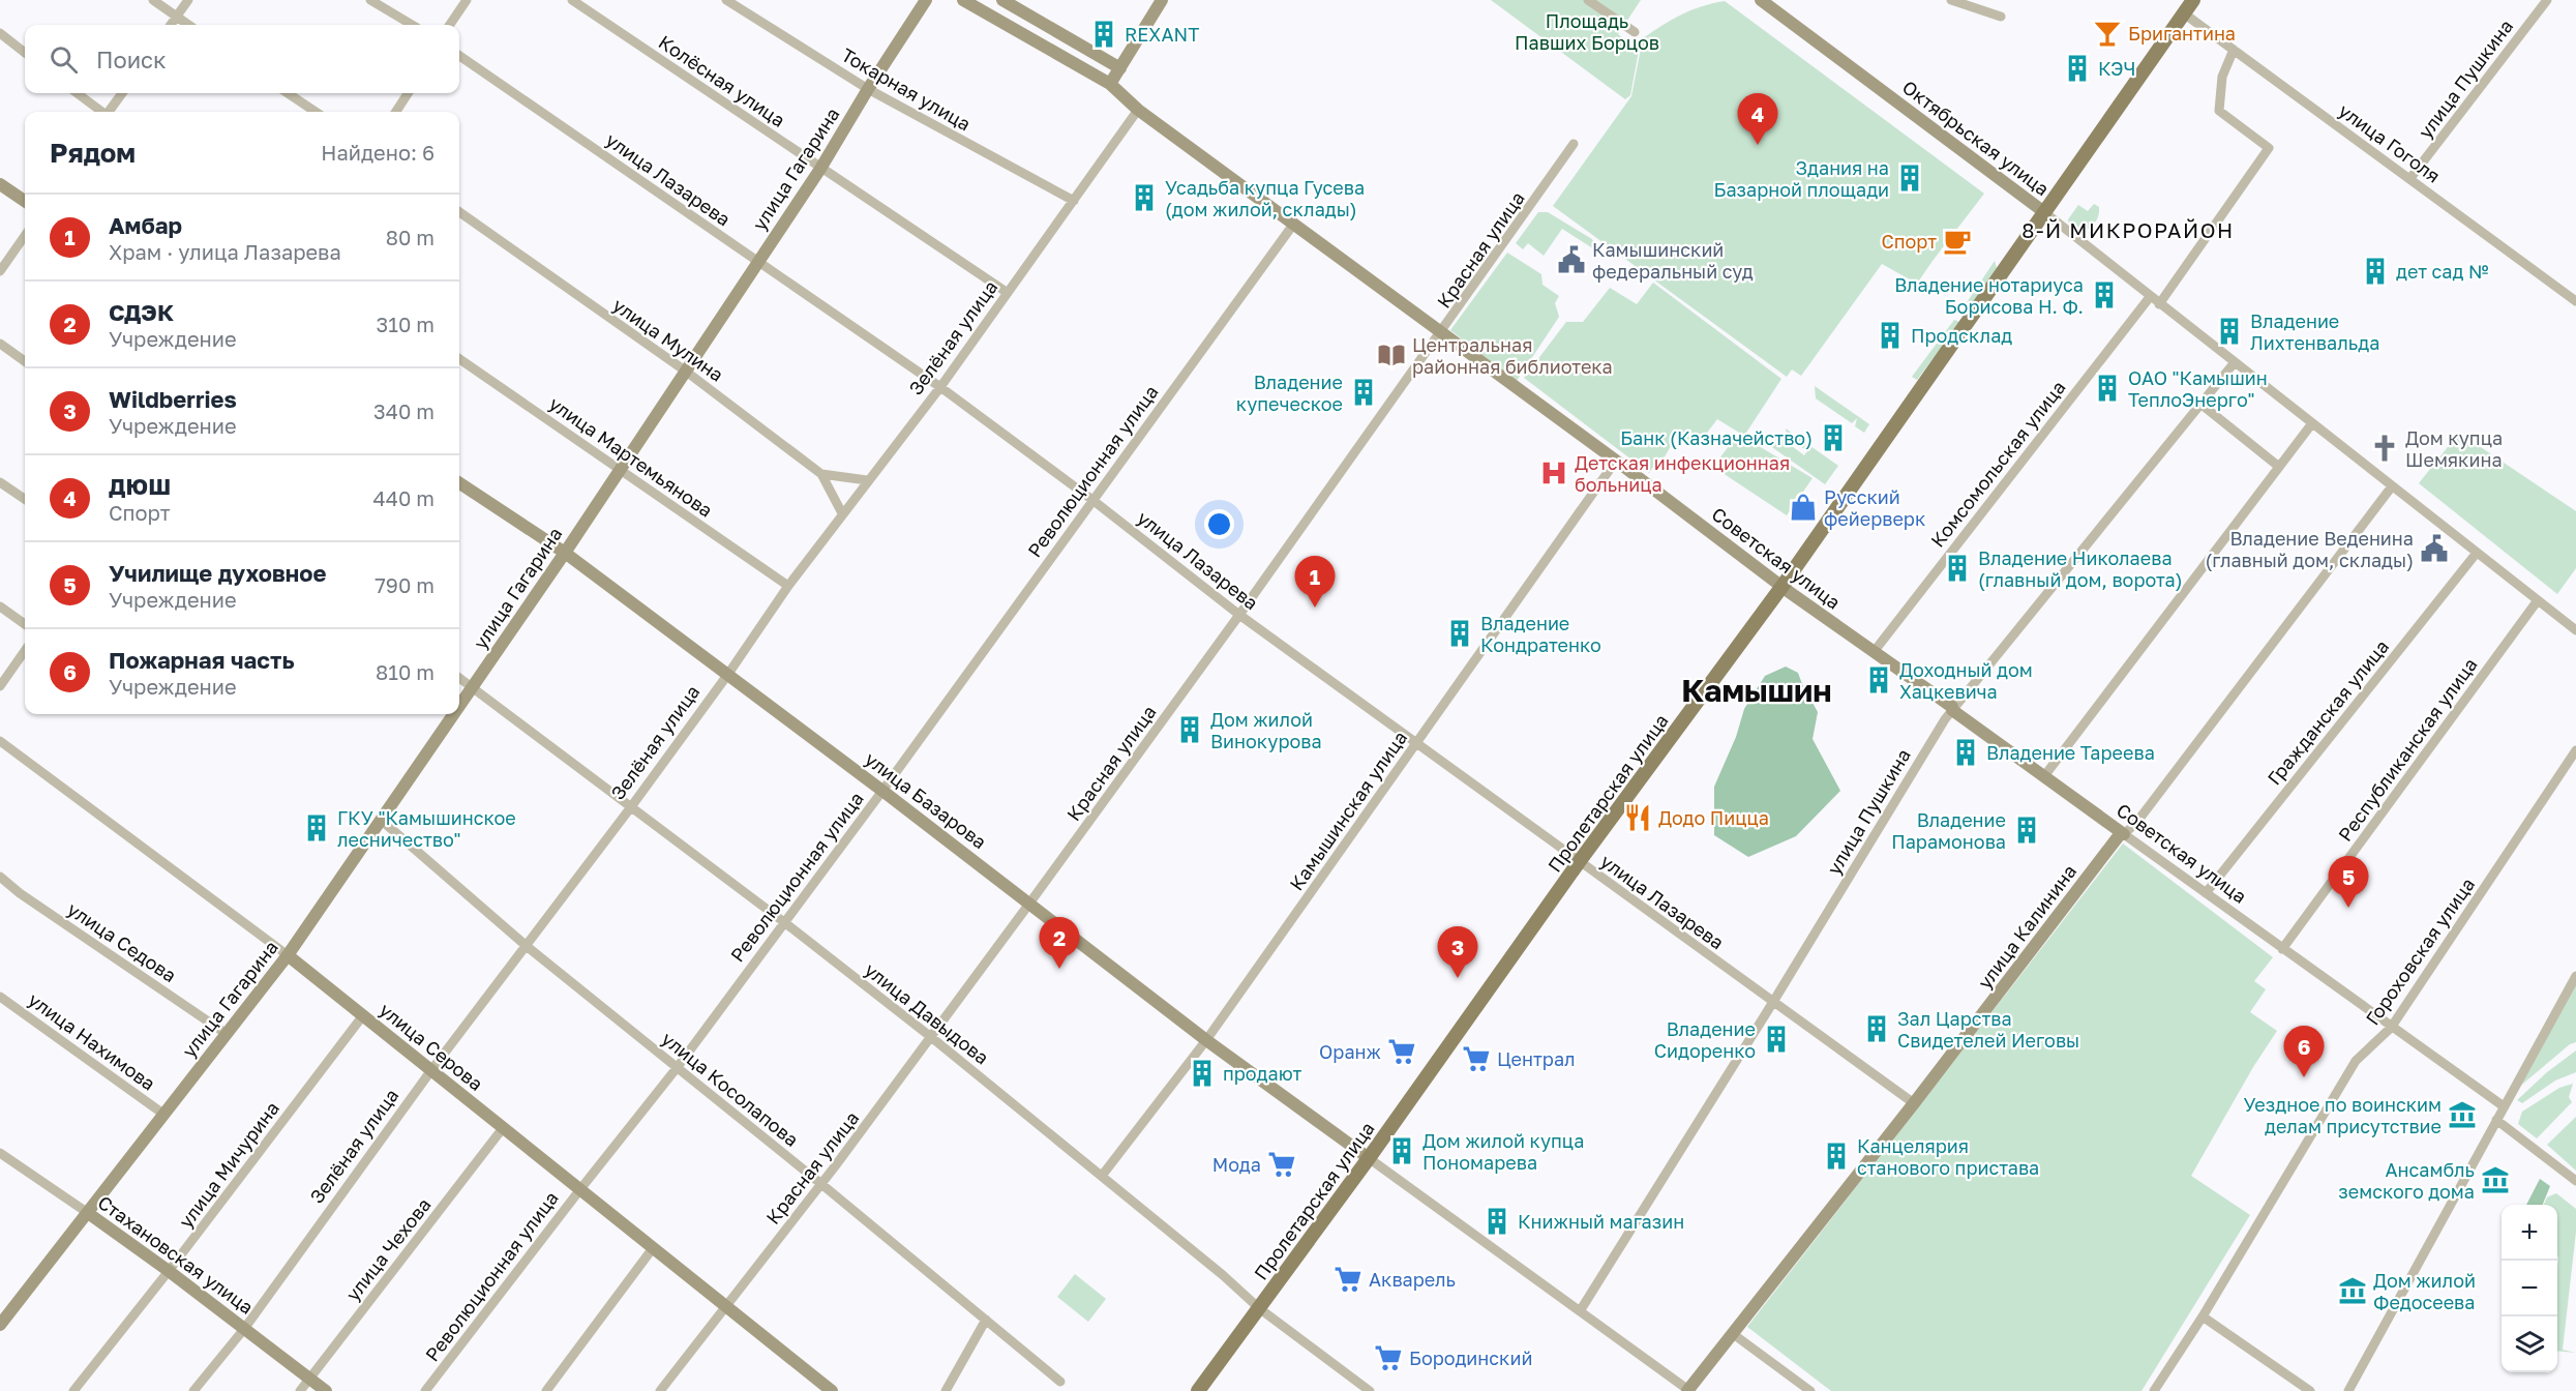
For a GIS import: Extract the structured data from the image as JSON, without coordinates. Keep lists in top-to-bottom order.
{
  "streets": {
    "main road": ["Пролетарская улица"],
    "street": [
      "улица Пушкина",
      "Колёсная улица",
      "Токарная улица",
      "Октябрьская улица",
      "улица Гоголя",
      "улица Гагарина",
      "улица Лазарева",
      "Красная улица",
      "Зелёная улица",
      "улица Мулина",
      "улица Мартемьянова",
      "Комсомольская улица",
      "Революционная улица",
      "Советская улица",
      "Гражданская улица",
      "Республиканская улица",
      "улица Базарова",
      "Камышинская улица",
      "улица Калинина",
      "улица Седова",
      "Гороховская улица",
      "улица Давыдова",
      "улица Нахимова",
      "улица Серова",
      "улица Косолапова",
      "улица Мичурина",
      "улица Чехова",
      "Стахановская улица"
    ]
  },
  "crossings": [
    ["улица Пушкина", "Октябрьская улица"],
    ["улица Пушкина", "улица Гоголя"],
    ["улица Пушкина", "улица Лазарева"],
    ["улица Пушкина", "Советская улица"],
    ["Колёсная улица", "улица Гагарина"],
    ["Колёсная улица", "Зелёная улица"],
    ["Токарная улица", "улица Гагарина"],
    ["Токарная улица", "Зелёная улица"],
    ["Октябрьская улица", "Комсомольская улица"],
    ["Октябрьская улица", "Гражданская улица"],
    ["Октябрьская улица", "Республиканская улица"],
    ["Октябрьская улица", "Пролетарская улица"],
    ["Октябрьская улица", "улица Калинина"],
    ["улица Гоголя", "Пролетарская улица"],
    ["улица Гагарина", "улица Лазарева"],
    ["улица Гагарина", "улица Мулина"],
    ["улица Гагарина", "улица Мартемьянова"],
    ["улица Гагарина", "улица Базарова"],
    ["улица Гагарина", "улица Седова"],
    ["улица Гагарина", "улица Давыдова"],
    ["улица Гагарина", "улица Нахимова"],
    ["улица Гагарина", "улица Серова"],
    ["улица Гагарина", "улица Косолапова"],
    ["улица Гагарина", "Стахановская улица"],
    ["улица Лазарева", "Красная улица"],
    ["улица Лазарева", "Зелёная улица"],
    ["улица Лазарева", "Революционная улица"],
    ["улица Лазарева", "Пролетарская улица"],
    ["улица Лазарева", "Камышинская улица"],
    ["улица Лазарева", "улица Калинина"],
    ["Красная улица", "Советская улица"],
    ["Красная улица", "улица Базарова"],
    ["Красная улица", "улица Давыдова"],
    ["Красная улица", "улица Серова"],
    ["Красная улица", "улица Косолапова"],
    ["Зелёная улица", "улица Мулина"],
    ["Зелёная улица", "улица Мартемьянова"],
    ["Зелёная улица", "Советская улица"],
    ["Зелёная улица", "улица Базарова"],
    ["Зелёная улица", "улица Давыдова"],
    ["Зелёная улица", "улица Серова"],
    ["Зелёная улица", "улица Косолапова"],
    ["Зелёная улица", "Стахановская улица"],
    ["Комсомольская улица", "Советская улица"],
    ["Революционная улица", "Советская улица"],
    ["Революционная улица", "улица Базарова"],
    ["Революционная улица", "улица Давыдова"],
    ["Революционная улица", "улица Серова"],
    ["Революционная улица", "улица Косолапова"],
    ["Советская улица", "Гражданская улица"],
    ["Советская улица", "Республиканская улица"],
    ["Советская улица", "Пролетарская улица"],
    ["Советская улица", "Камышинская улица"],
    ["Советская улица", "улица Калинина"],
    ["Советская улица", "Гороховская улица"],
    ["Пролетарская улица", "улица Базарова"],
    ["Пролетарская улица", "улица Давыдова"],
    ["улица Базарова", "Камышинская улица"],
    ["Камышинская улица", "улица Давыдова"],
    ["улица Серова", "улица Мичурина"],
    ["улица Серова", "улица Чехова"],
    ["улица Мичурина", "Стахановская улица"],
    ["улица Чехова", "Стахановская улица"]
  ],
  "districts": ["8-Й МИКРОРАЙОН", "Камышин"],
  "parks": ["Площадь Павших Борцов"],
  "places": {
    "bar": ["Бригантина"],
    "building": [
      "REXANT",
      "КЭЧ",
      "Здания на Базарной площади",
      "Усадьба купца Гусева (дом жилой, склады)",
      "дет сад №",
      "Владение нотариуса Борисова Н. Ф.",
      "Владение Лихтенвальда",
      "Продсклад",
      "ОАО \"Камышин ТеплоЭнерго\"",
      "Владение купеческое",
      "Банк (Казначейство)",
      "Владение Николаева (главный дом, ворота)",
      "Владение Кондратенко",
      "Доходный дом Хацкевича",
      "Дом жилой Винокурова",
      "Владение Тареева",
      "ГКУ \"Камышинское лесничество\"",
      "Владение Парамонова",
      "Зал Царства Свидетелей Иеговы",
      "Владение Сидоренко",
      "продают",
      "Дом жилой купца Пономарева",
      "Канцелярия станового пристава",
      "Книжный магазин"
    ],
    "cafe": ["Спорт"],
    "public building": ["Камышинский федеральный суд", "Владение Веденина (главный дом, склады)"],
    "library": ["Центральная районная библиотека"],
    "church": ["Дом купца Шемякина"],
    "hospital": ["Детская инфекционная больница"],
    "shop": ["Русский фейерверк"],
    "restaurant": ["Додо Пицца"],
    "supermarket": [
      "Оранж",
      "Централ",
      "Мода",
      "Акварель",
      "Бородинский"
    ],
    "museum": ["Уездное по воинским делам присутствие", "Ансамбль земского дома", "Дом жилой Федосеева"]
  },
  "page": {
    "search": "Поиск",
    "pins": [
      "4",
      "1",
      "5",
      "2",
      "3",
      "6"
    ],
    "heading": ["Рядом", "Найдено: 6"],
    "list": [
      {
        "mark": "1",
        "name": "Амбар",
        "note": "Храм · улица Лазарева",
        "value": "80 m"
      },
      {
        "mark": "2",
        "name": "СДЭК",
        "note": "Учреждение",
        "value": "310 m"
      },
      {
        "mark": "3",
        "name": "Wildberries",
        "note": "Учреждение",
        "value": "340 m"
      },
      {
        "mark": "4",
        "name": "ДЮШ",
        "note": "Спорт",
        "value": "440 m"
      },
      {
        "mark": "5",
        "name": "Училище духовное",
        "note": "Учреждение",
        "value": "790 m"
      },
      {
        "mark": "6",
        "name": "Пожарная часть",
        "note": "Учреждение",
        "value": "810 m"
      }
    ],
    "map_buttons": ["+", "−"]
  }
}
